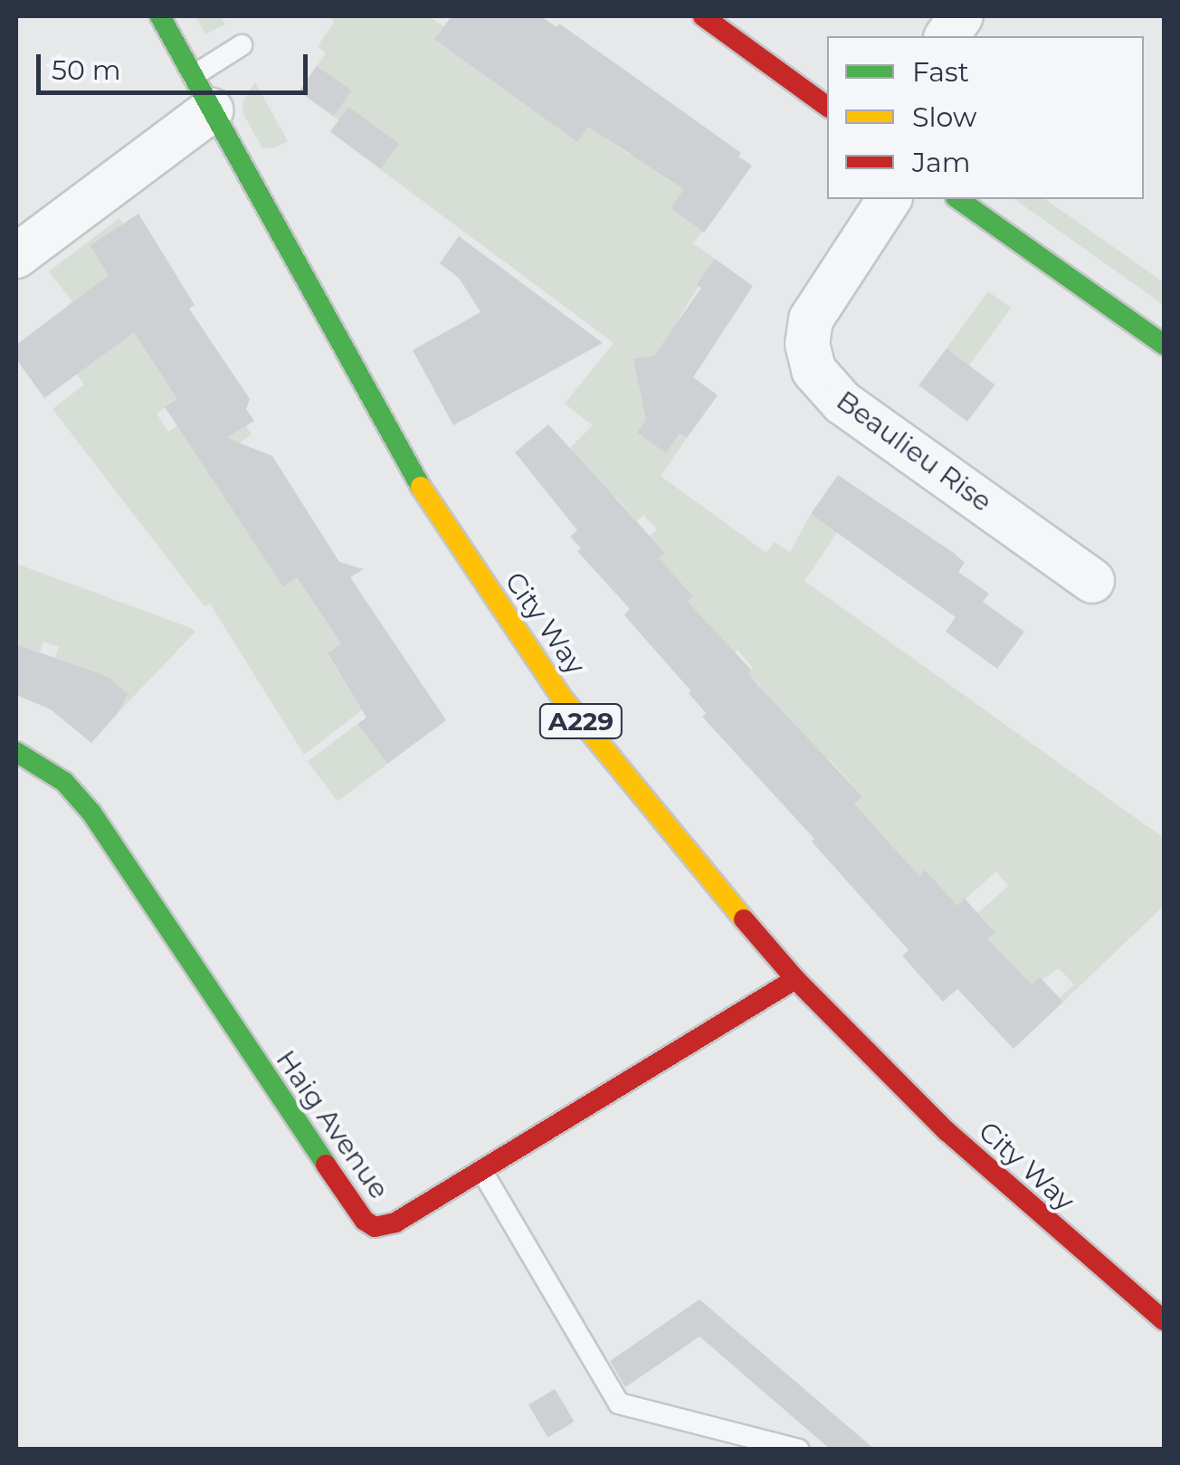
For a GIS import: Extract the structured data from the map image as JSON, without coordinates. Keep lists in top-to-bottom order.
{
  "streets": {
    "main road": ["City Way", "A229", "Haig Avenue"],
    "street": ["Beaulieu Rise"]
  },
  "crossings": [
    ["City Way", "Haig Avenue"]
  ],
  "legend": ["Fast", "Slow", "Jam"],
  "scale_bar": "50 m"
}
